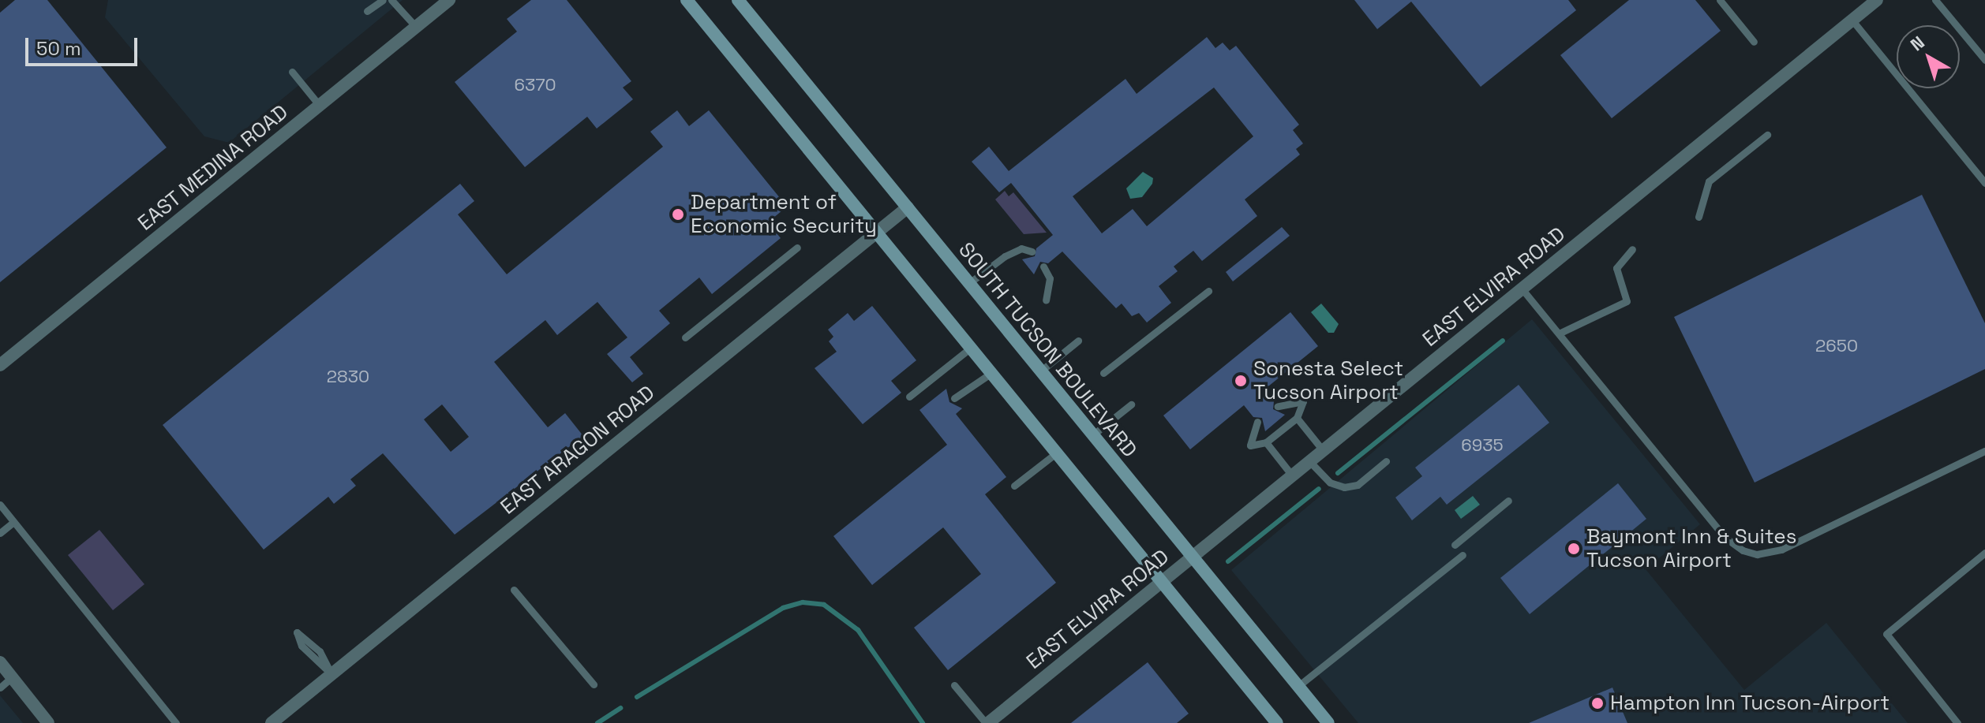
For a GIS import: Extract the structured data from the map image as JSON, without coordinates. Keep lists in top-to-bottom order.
{
  "streets": {
    "main road": ["SOUTH TUCSON BOULEVARD"],
    "street": ["EAST MEDINA ROAD", "EAST ELVIRA ROAD", "EAST ARAGON ROAD"]
  },
  "crossings": [
    ["EAST ELVIRA ROAD", "SOUTH TUCSON BOULEVARD"],
    ["SOUTH TUCSON BOULEVARD", "EAST ARAGON ROAD"]
  ],
  "places": [
    "Department of Economic Security",
    "Sonesta Select Tucson Airport",
    "Baymont Inn & Suites Tucson Airport",
    "Hampton Inn Tucson-Airport"
  ],
  "house_numbers": [
    "6370",
    "2650",
    "2830",
    "6935"
  ],
  "scale_bar": "50 m",
  "north": "top left"
}
